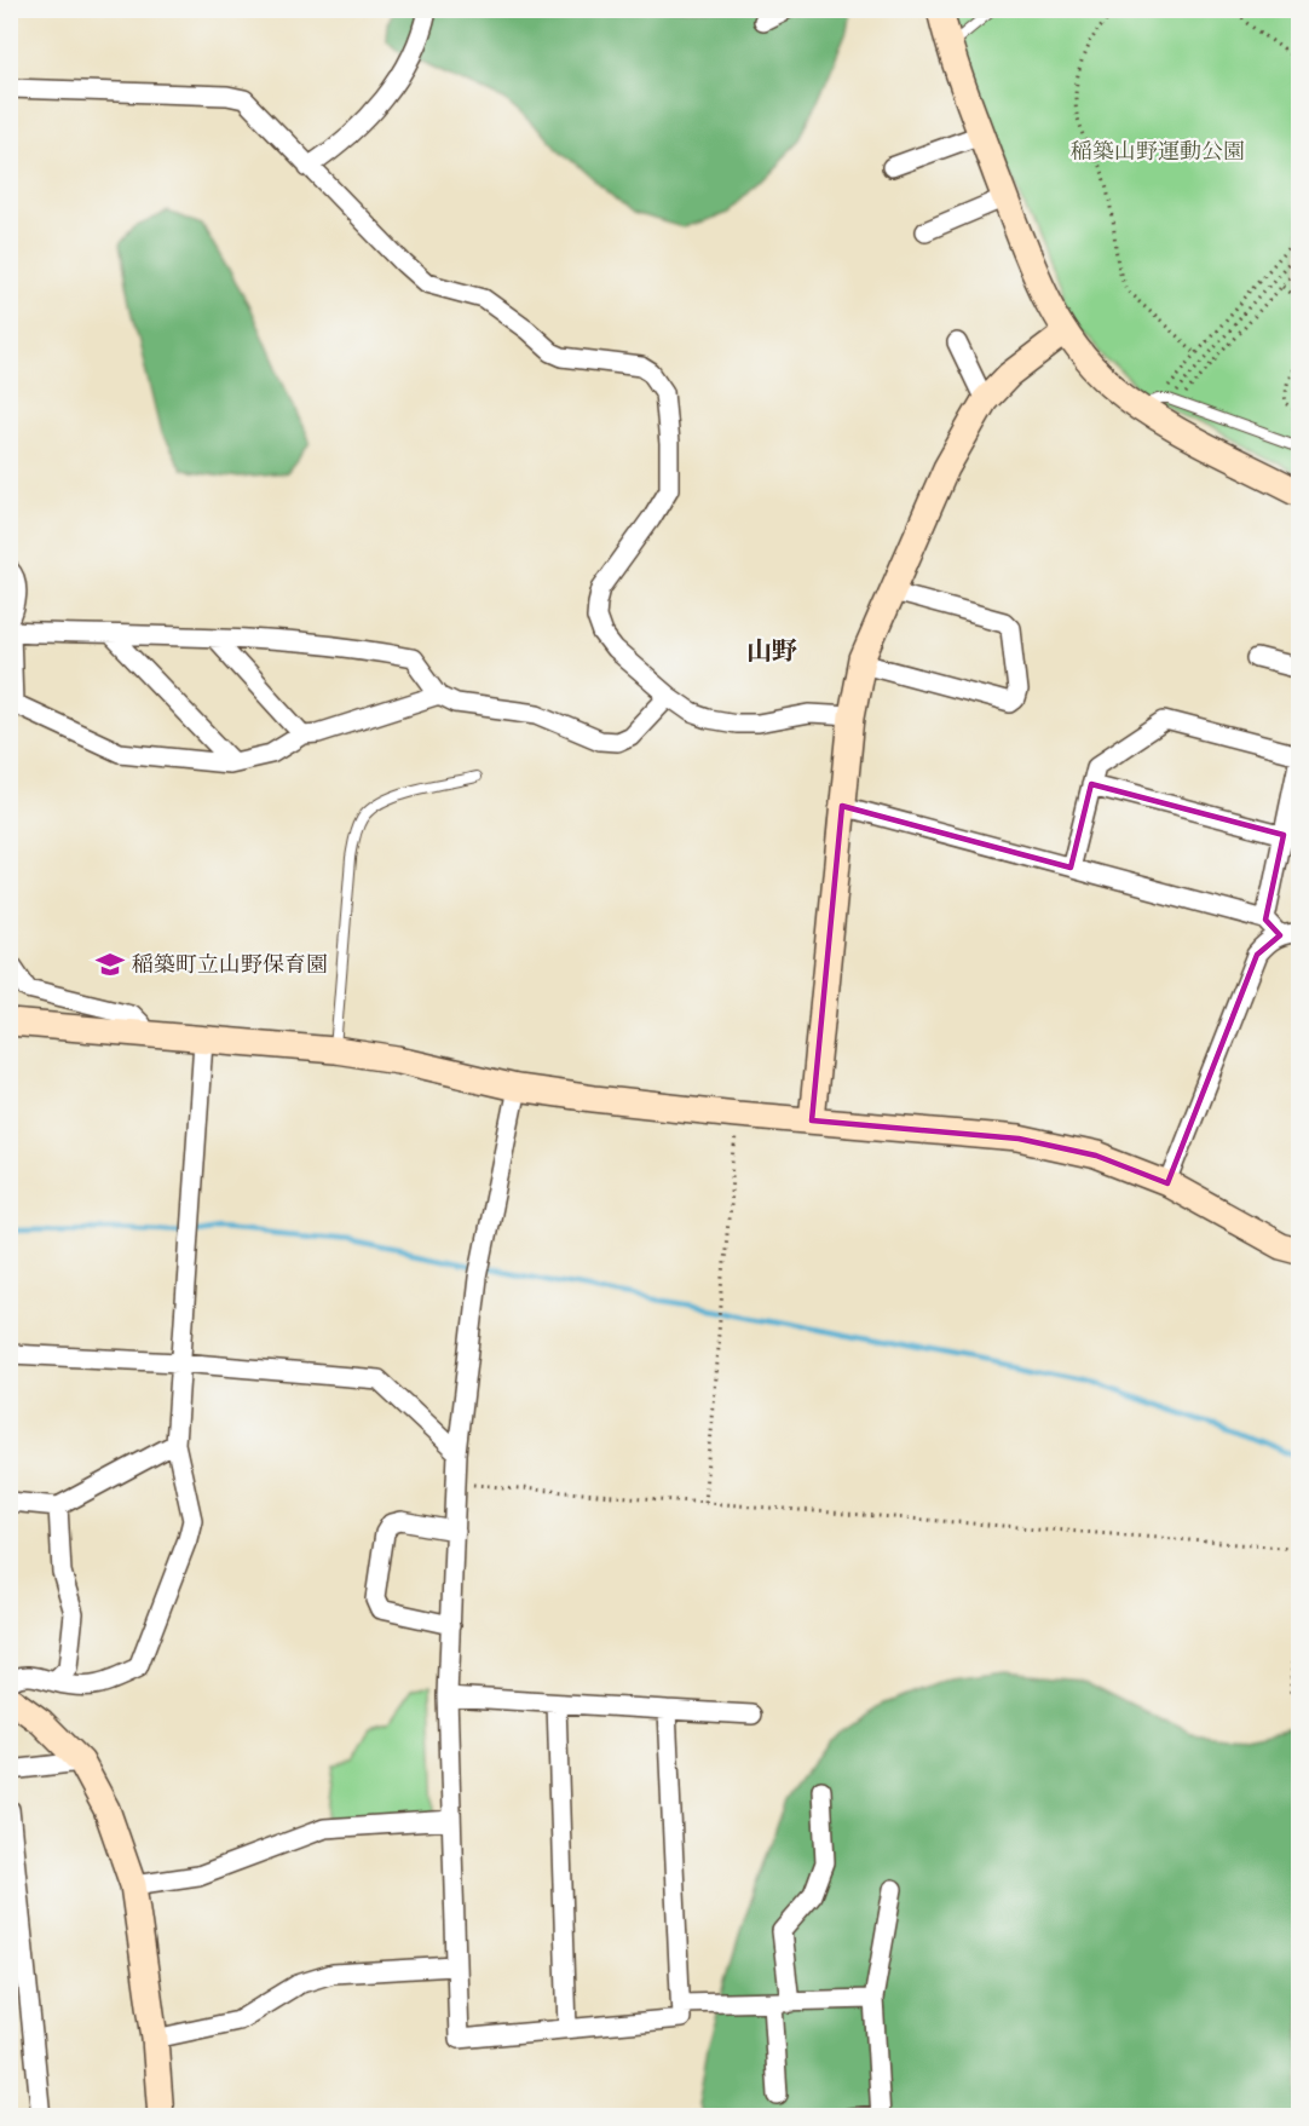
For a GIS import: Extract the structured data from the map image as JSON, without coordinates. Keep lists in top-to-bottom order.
{
  "districts": ["山野"],
  "parks": ["稲築山野運動公園"],
  "places": {
    "school or university": ["稲築町立山野保育園"]
  }
}
